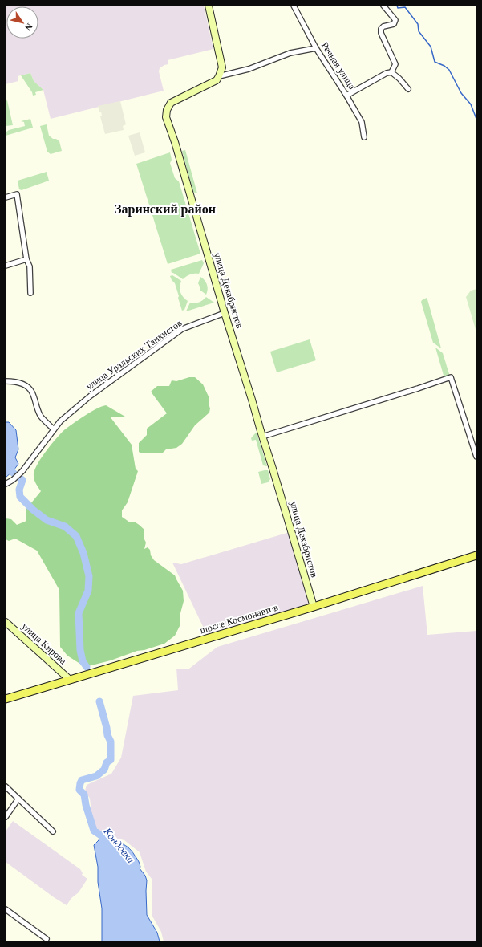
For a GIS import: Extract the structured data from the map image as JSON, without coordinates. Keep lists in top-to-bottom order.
{
  "streets": {
    "main road": ["шоссе Космонавтов"],
    "street": [
      "Речная улица",
      "улица Декабристов",
      "улица Уральских Танкистов",
      "улица Кирова"
    ]
  },
  "crossings": [
    ["улица Декабристов", "улица Уральских Танкистов"],
    ["улица Декабристов", "шоссе Космонавтов"],
    ["шоссе Космонавтов", "улица Кирова"]
  ],
  "districts": ["Заринский район"],
  "water": ["Кондовка"],
  "north": "bottom right"
}
